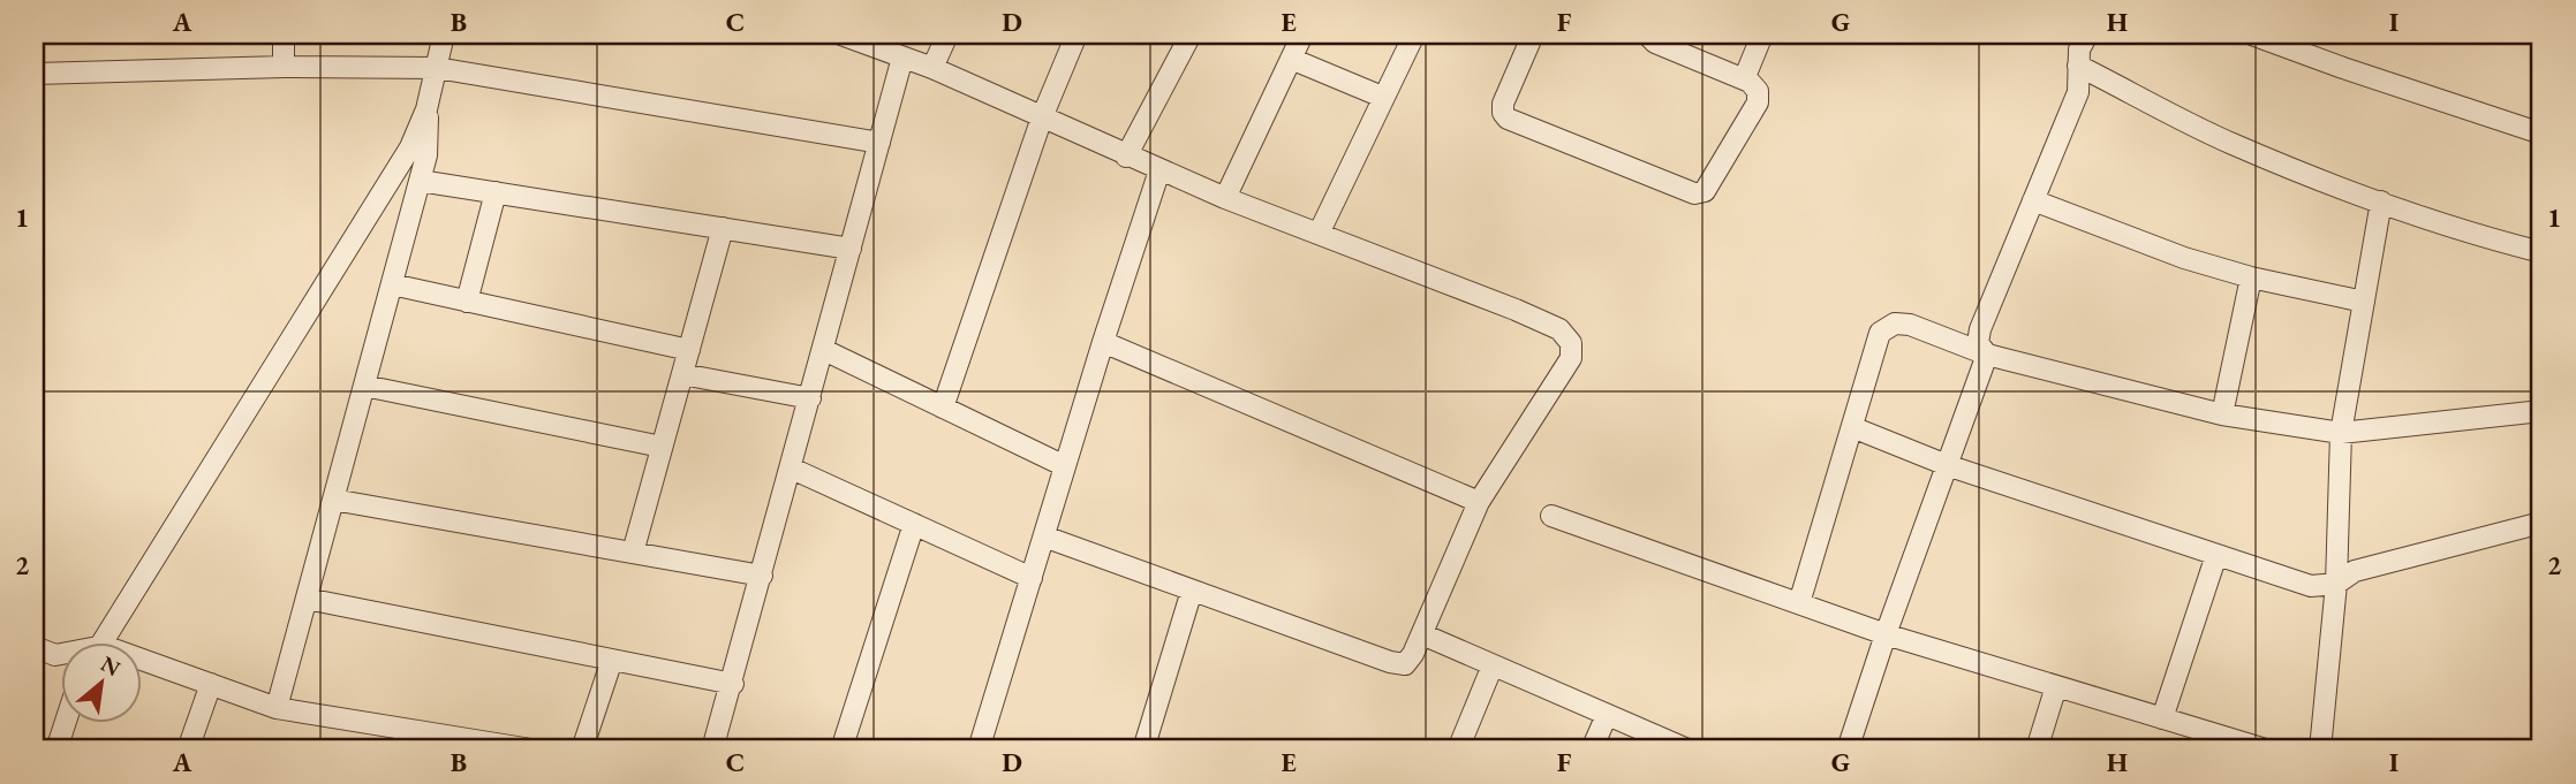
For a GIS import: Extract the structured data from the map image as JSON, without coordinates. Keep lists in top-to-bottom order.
{
  "north": "top right",
  "grid": {
    "columns": [
      "A",
      "B",
      "C",
      "D",
      "E",
      "F",
      "G",
      "H",
      "I"
    ],
    "rows": ["1", "2"]
  }
}
